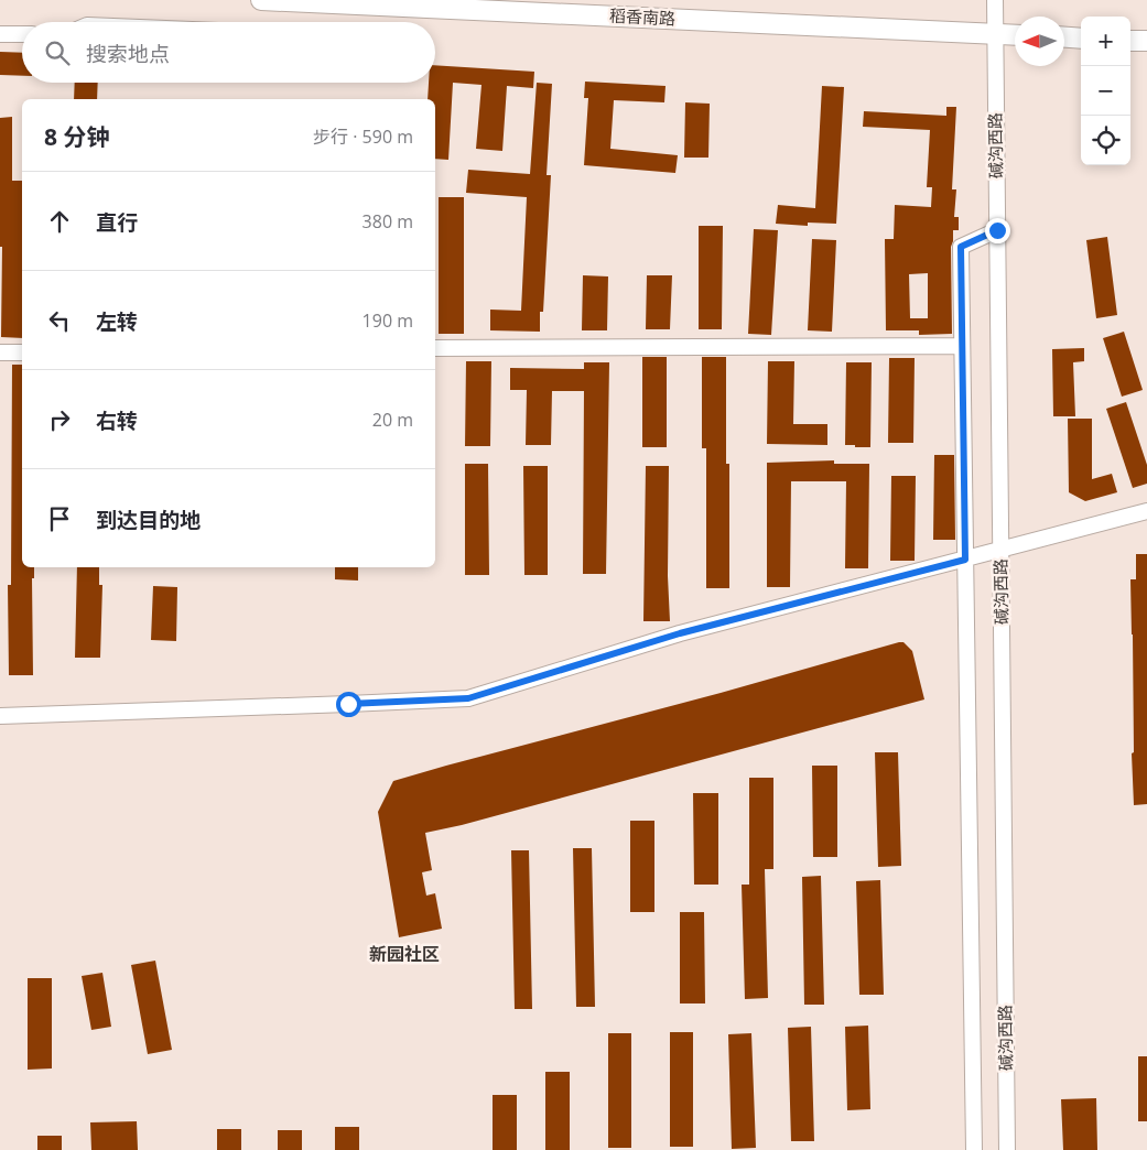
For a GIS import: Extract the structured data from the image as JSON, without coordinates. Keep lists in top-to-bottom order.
{
  "streets": {
    "main road": ["稻香南路"],
    "street": ["碱沟西路"]
  },
  "crossings": [
    ["稻香南路", "碱沟西路"]
  ],
  "districts": ["新园社区"],
  "north": "left",
  "page": {
    "map_buttons": ["+", "−"],
    "search": "搜索地点",
    "heading": ["8 分钟", "步行 · 590 m"],
    "list": [
      ["直行", "380 m"],
      ["左转", "190 m"],
      ["右转", "20 m"],
      "到达目的地"
    ]
  }
}
